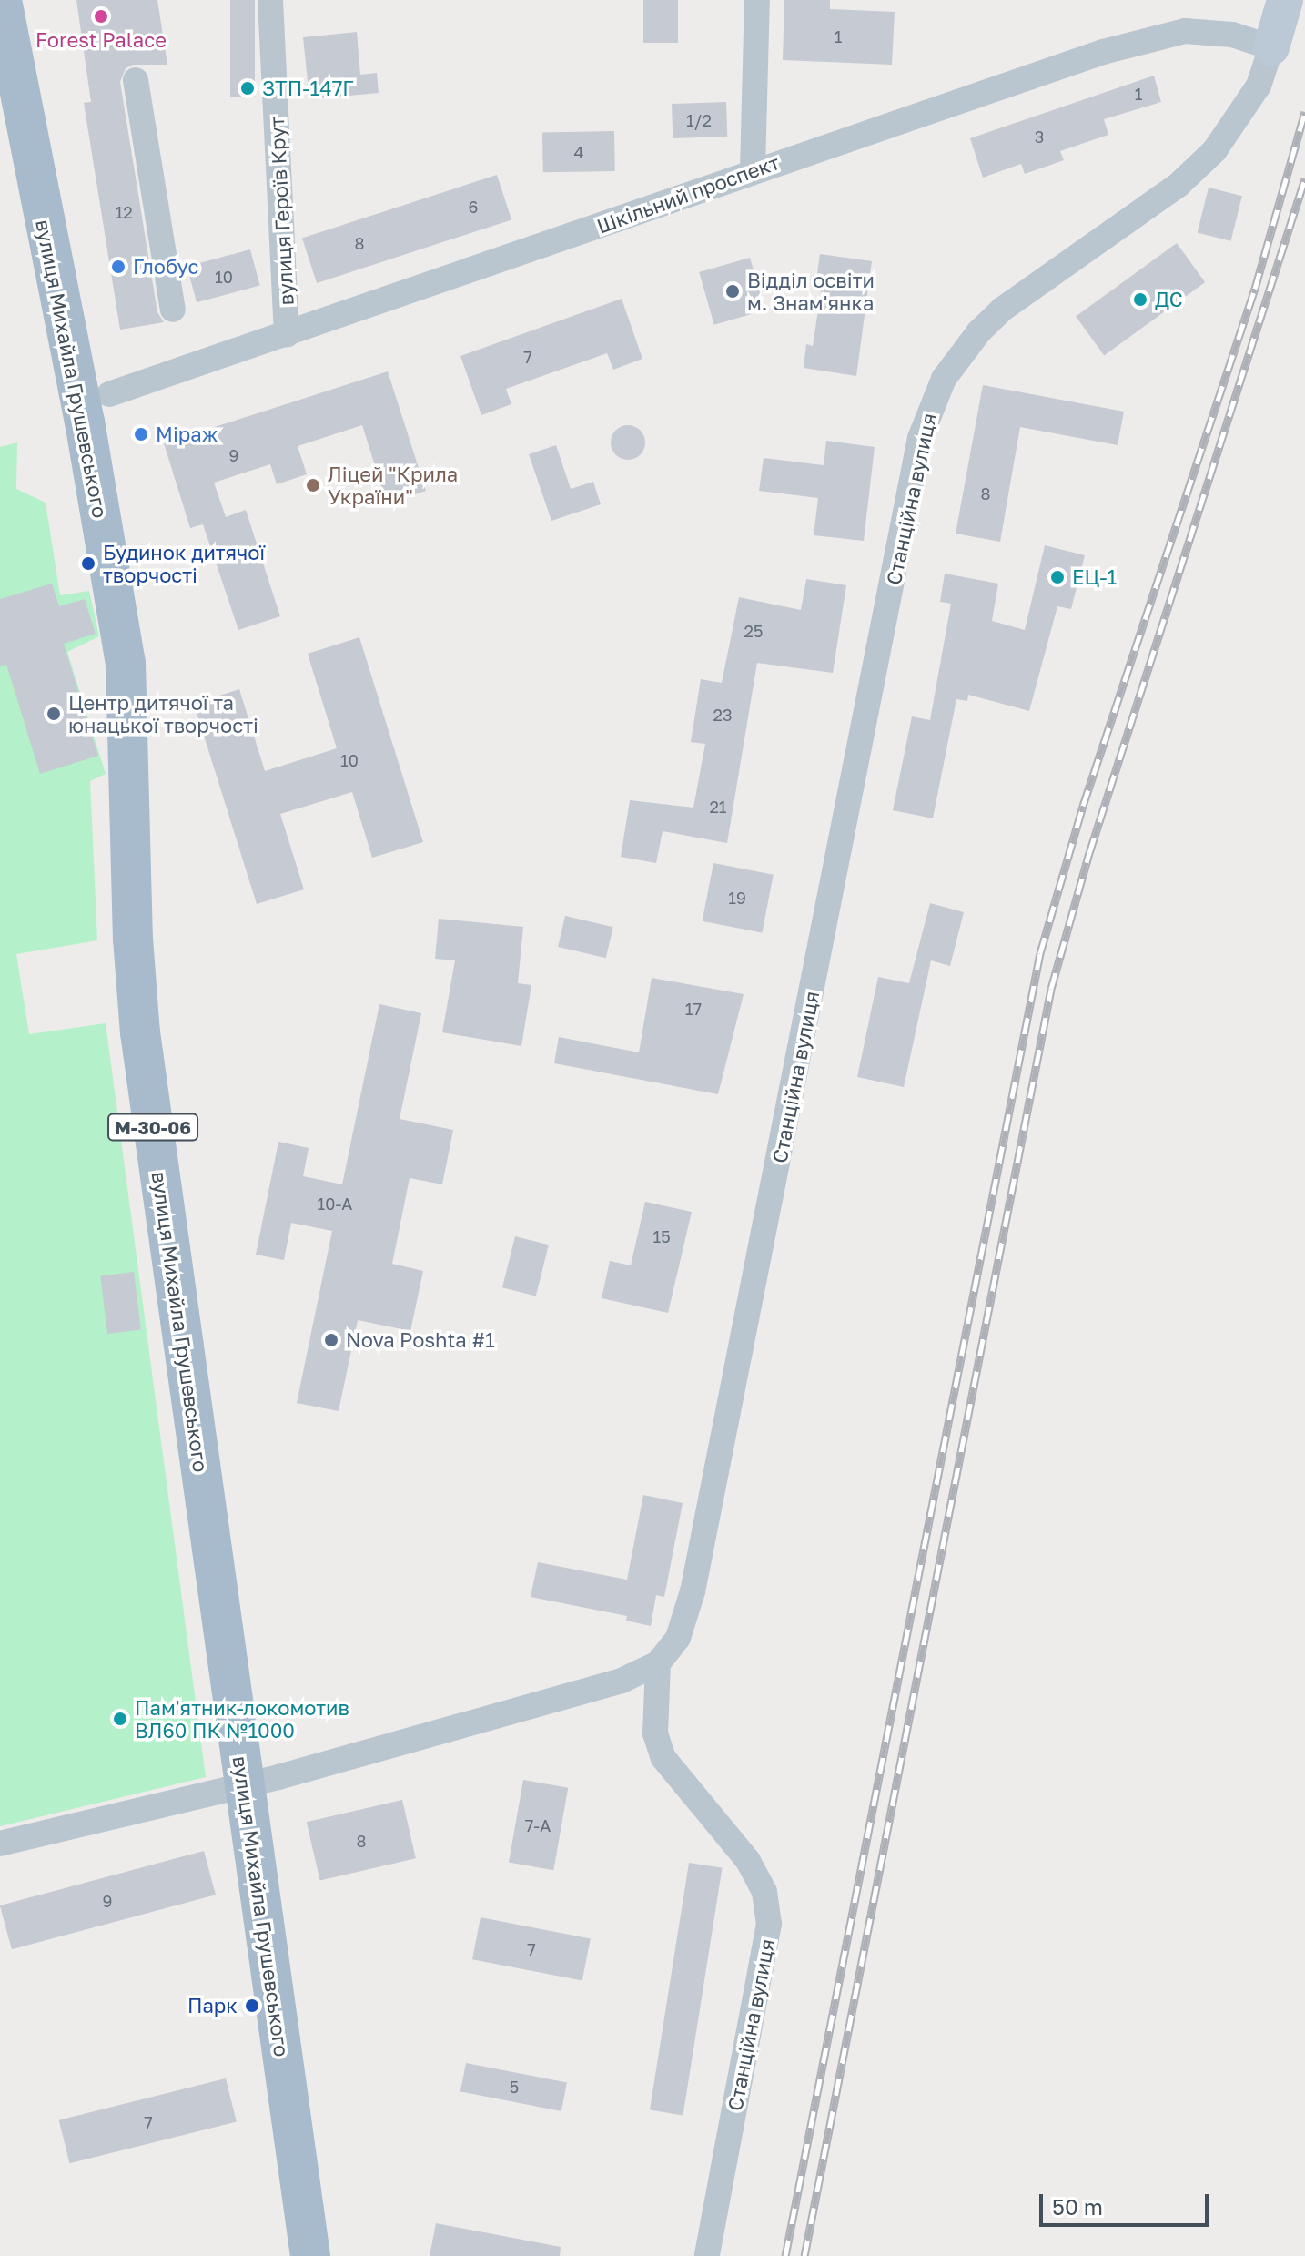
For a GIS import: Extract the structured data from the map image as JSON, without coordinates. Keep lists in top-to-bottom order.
{
  "streets": {
    "main road": ["вулиця Михайла Грушевського", "М-30-06"],
    "street": ["Шкільний проспект", "вулиця Героїв Крут", "Станційна вулиця"]
  },
  "crossings": [
    ["Шкільний проспект", "вулиця Героїв Крут"],
    ["Шкільний проспект", "Станційна вулиця"]
  ],
  "places": [
    "Forest Palace",
    "ЗТП-147Г",
    "Глобус",
    "Відділ освіти м. Знам'янка",
    "ДС",
    "Міраж",
    "Ліцей \"Крила України\"",
    "Будинок дитячої творчості",
    "ЕЦ-1",
    "Центр дитячої та юнацької творчості",
    "Nova Poshta #1",
    "Пам'ятник-локомотив ВЛ60 ПК №1000",
    "Парк"
  ],
  "house_numbers": [
    "1",
    "1",
    "1/2",
    "3",
    "4",
    "6",
    "12",
    "8",
    "10",
    "7",
    "9",
    "8",
    "25",
    "23",
    "10",
    "21",
    "19",
    "17",
    "10-А",
    "15",
    "7-А",
    "8",
    "9",
    "7",
    "5",
    "7"
  ],
  "scale_bar": "50 m"
}
